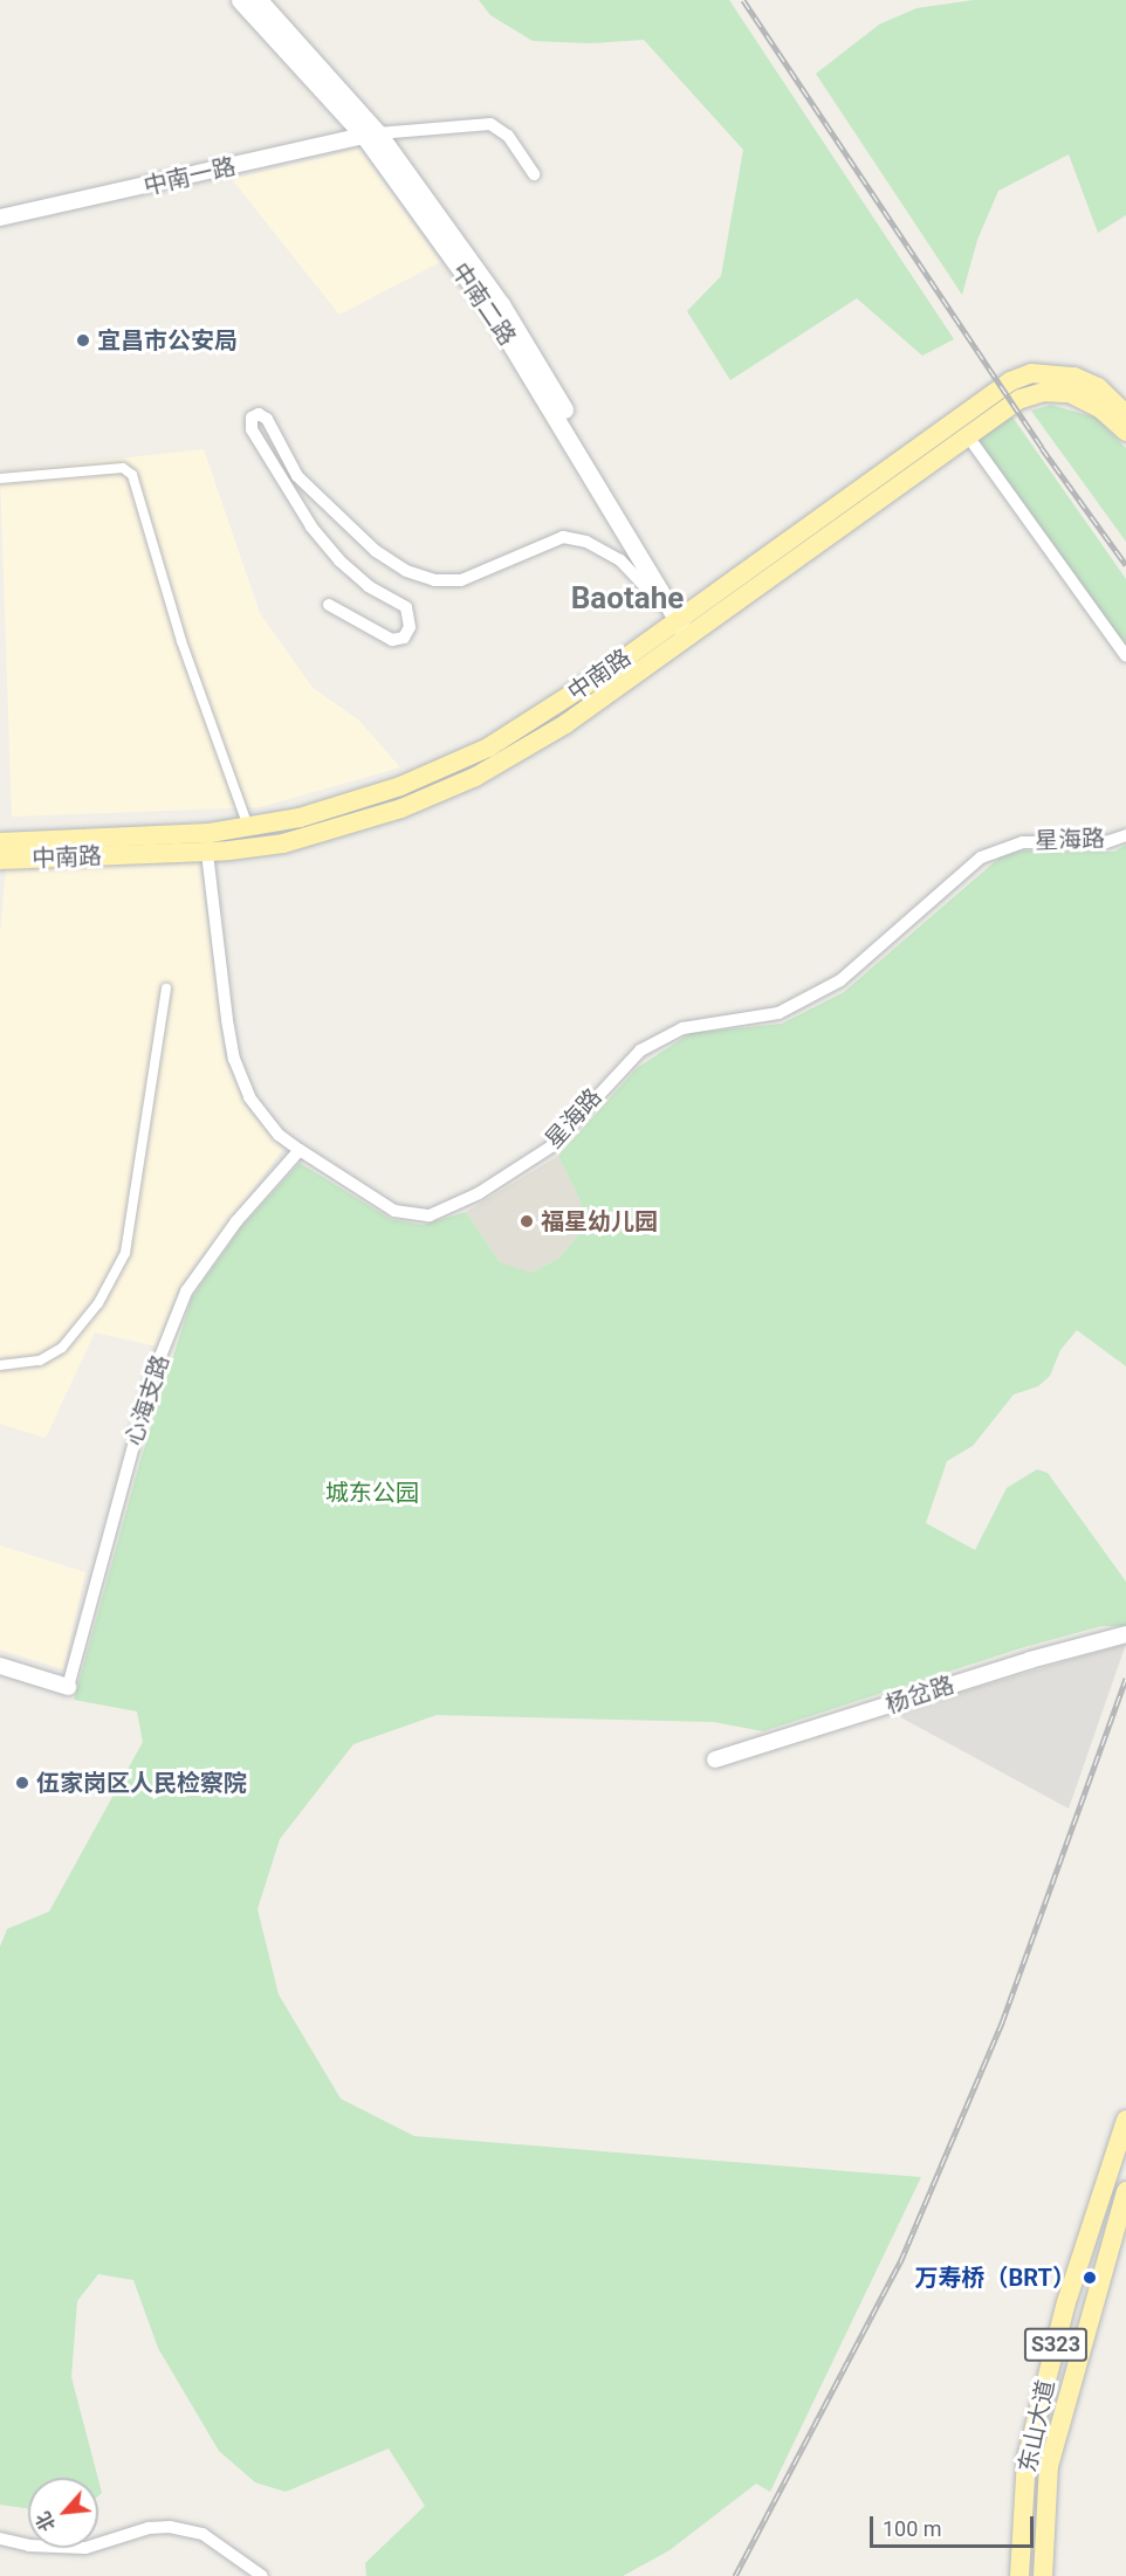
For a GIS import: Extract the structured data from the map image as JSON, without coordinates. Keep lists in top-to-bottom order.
{
  "streets": {
    "main road": [
      "中南二路",
      "中南路",
      "S323",
      "东山大道"
    ],
    "street": [
      "中南一路",
      "星海路",
      "心海支路",
      "杨岔路"
    ]
  },
  "crossings": [
    ["中南一路", "中南二路"],
    ["中南二路", "中南路"],
    ["中南路", "星海路"],
    ["星海路", "心海支路"]
  ],
  "districts": ["Baotahe"],
  "parks": ["城东公园"],
  "places": [
    "宜昌市公安局",
    "福星幼儿园",
    "伍家岗区人民检察院",
    "万寿桥（BRT）"
  ],
  "scale_bar": "100 m",
  "north": "bottom left"
}
